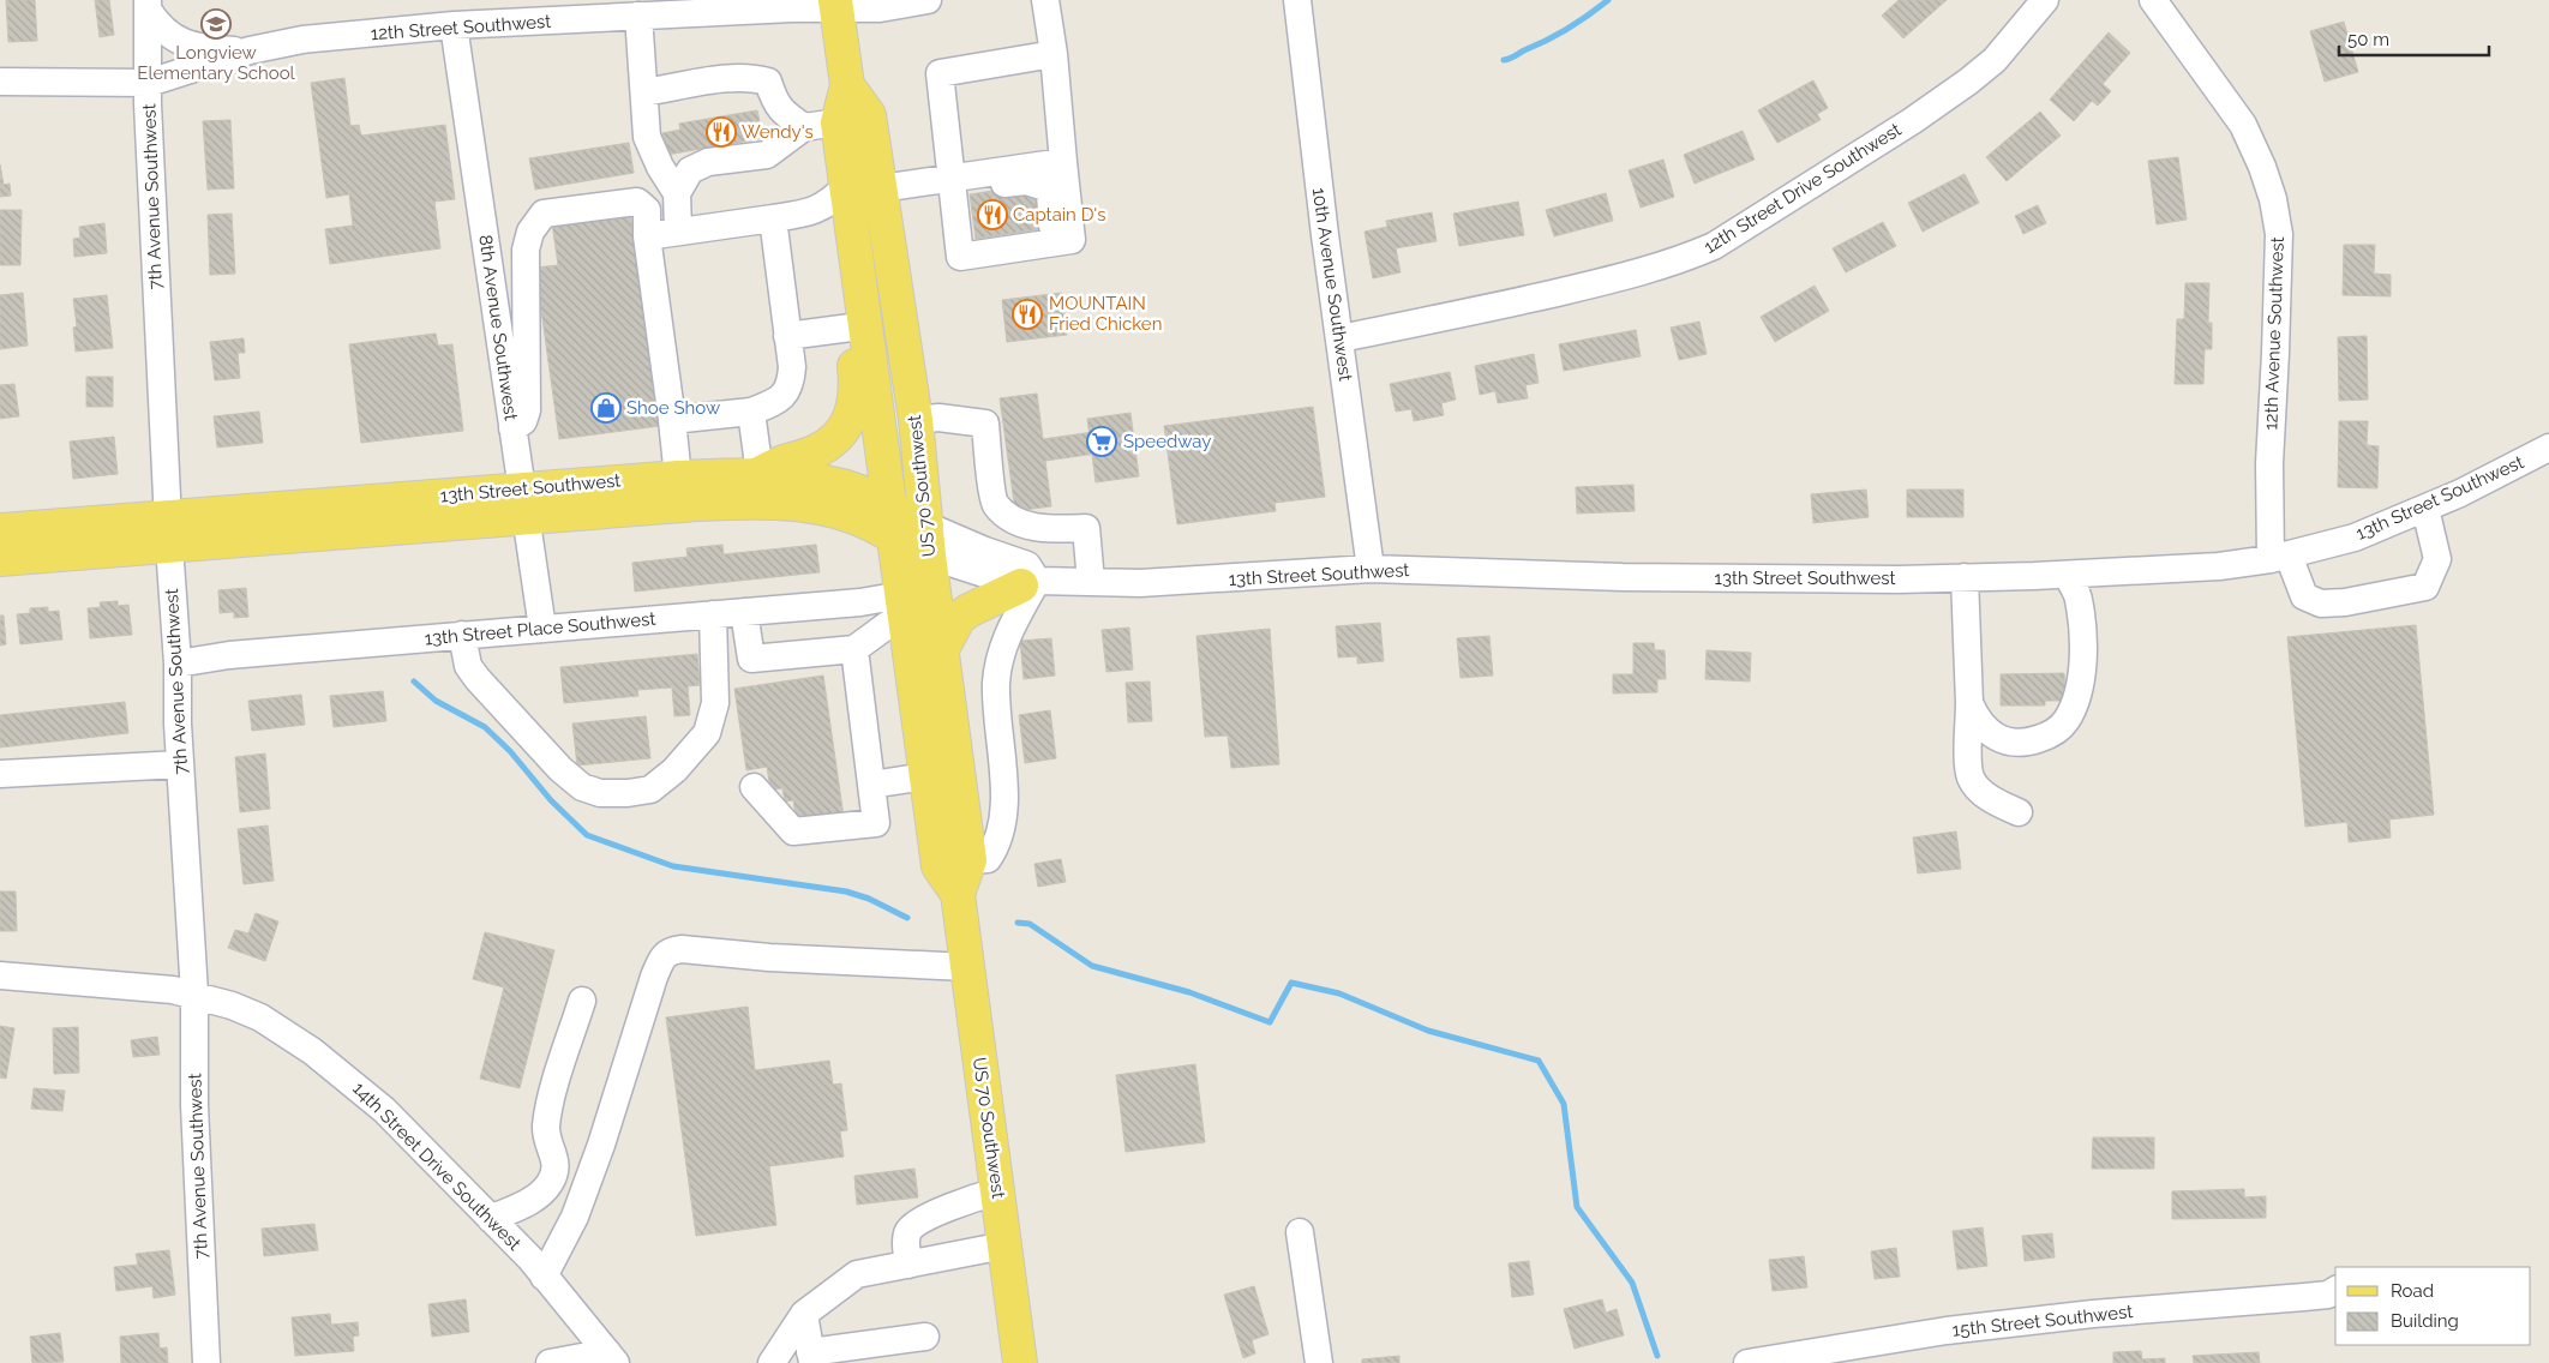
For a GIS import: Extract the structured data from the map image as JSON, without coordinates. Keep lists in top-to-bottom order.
{
  "streets": {
    "main road": ["US 70 Southwest", "13th Street Southwest"],
    "street": [
      "12th Street Southwest",
      "12th Street Drive Southwest",
      "7th Avenue Southwest",
      "10th Avenue Southwest",
      "8th Avenue Southwest",
      "12th Avenue Southwest",
      "13th Street Place Southwest",
      "14th Street Drive Southwest",
      "15th Street Southwest"
    ]
  },
  "crossings": [
    ["12th Street Southwest", "7th Avenue Southwest"],
    ["12th Street Southwest", "8th Avenue Southwest"],
    ["12th Street Southwest", "US 70 Southwest"],
    ["12th Street Drive Southwest", "10th Avenue Southwest"],
    ["7th Avenue Southwest", "13th Street Southwest"],
    ["7th Avenue Southwest", "13th Street Place Southwest"],
    ["7th Avenue Southwest", "14th Street Drive Southwest"],
    ["10th Avenue Southwest", "13th Street Southwest"],
    ["8th Avenue Southwest", "13th Street Southwest"],
    ["8th Avenue Southwest", "13th Street Place Southwest"],
    ["12th Avenue Southwest", "13th Street Southwest"],
    ["US 70 Southwest", "13th Street Southwest"],
    ["US 70 Southwest", "13th Street Place Southwest"]
  ],
  "places": {
    "school or university": ["Longview Elementary School"],
    "restaurant": ["Wendy's", "Captain D's", "MOUNTAIN Fried Chicken"],
    "shop": ["Shoe Show"],
    "supermarket": ["Speedway"]
  },
  "legend": ["Road", "Building"],
  "scale_bar": "50 m"
}
